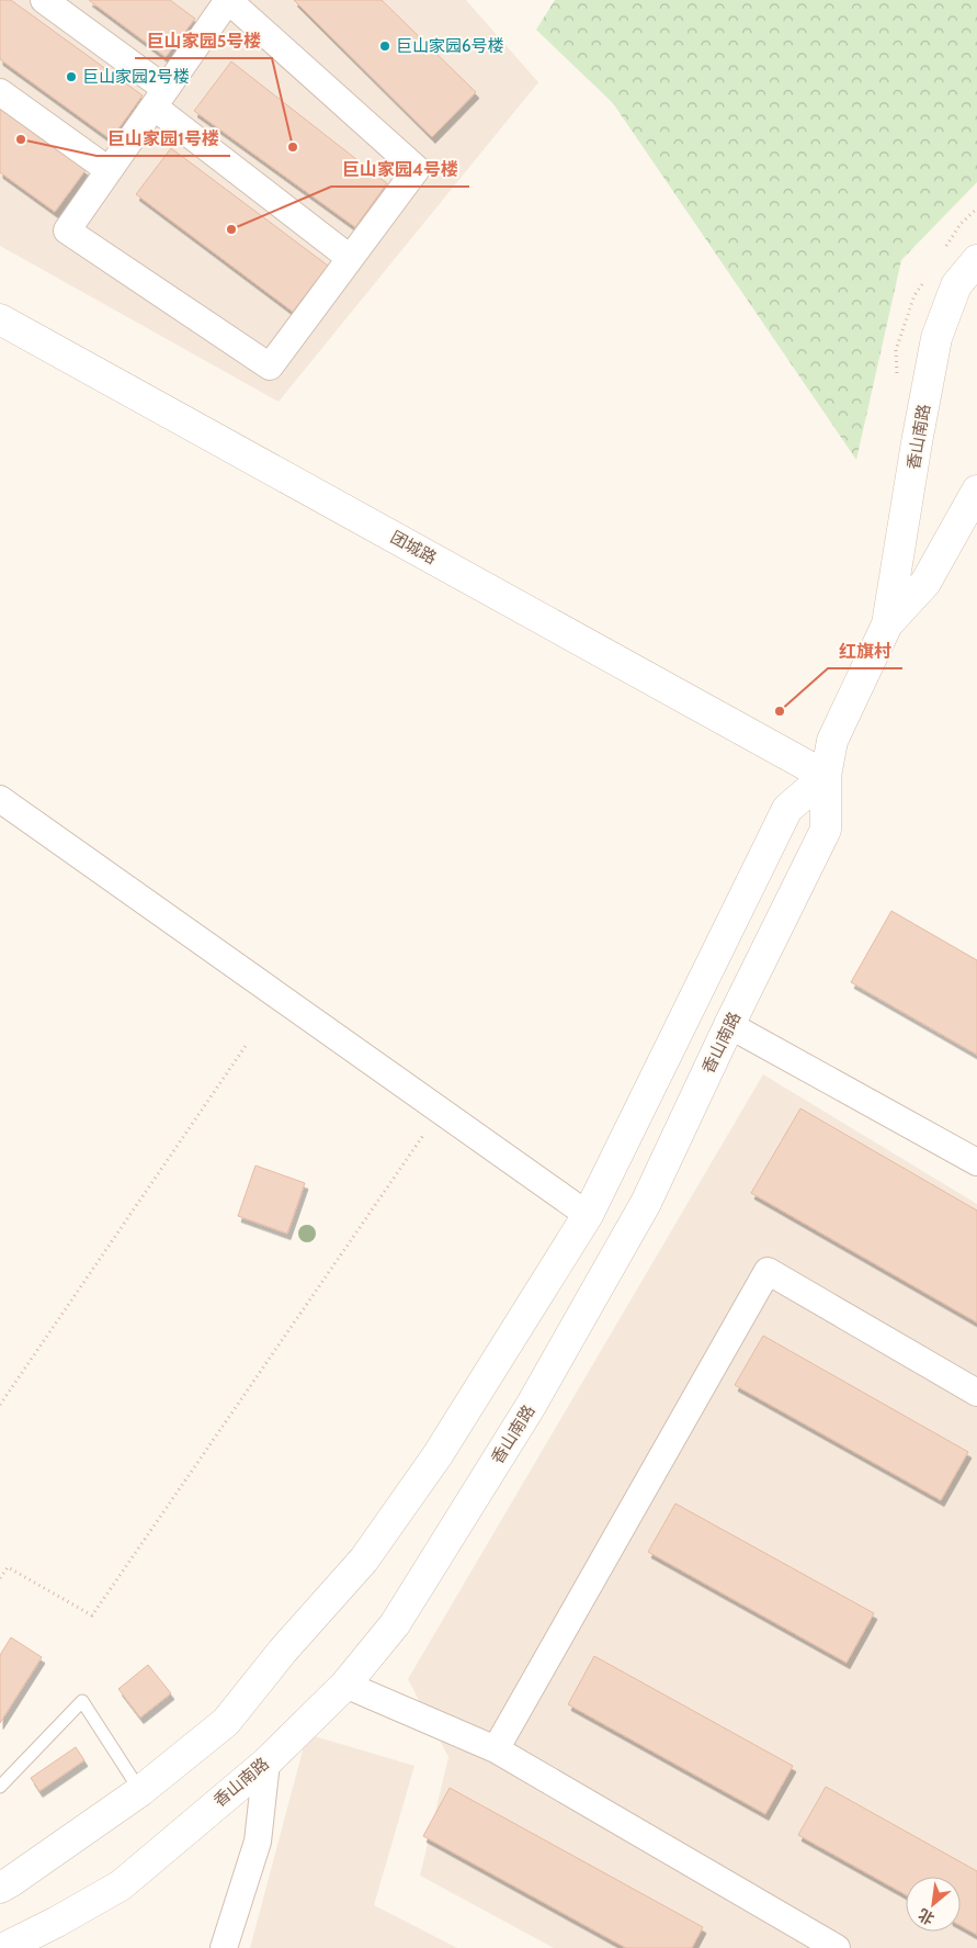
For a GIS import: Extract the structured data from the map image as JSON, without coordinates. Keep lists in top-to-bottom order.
{
  "streets": {
    "street": ["香山南路", "团城路"]
  },
  "crossings": [
    ["香山南路", "团城路"]
  ],
  "places": [
    "巨山家园6号楼",
    "巨山家园2号楼",
    "巨山家园1号楼",
    "巨山家园5号楼",
    "巨山家园4号楼",
    "红旗村"
  ],
  "north": "bottom left"
}
